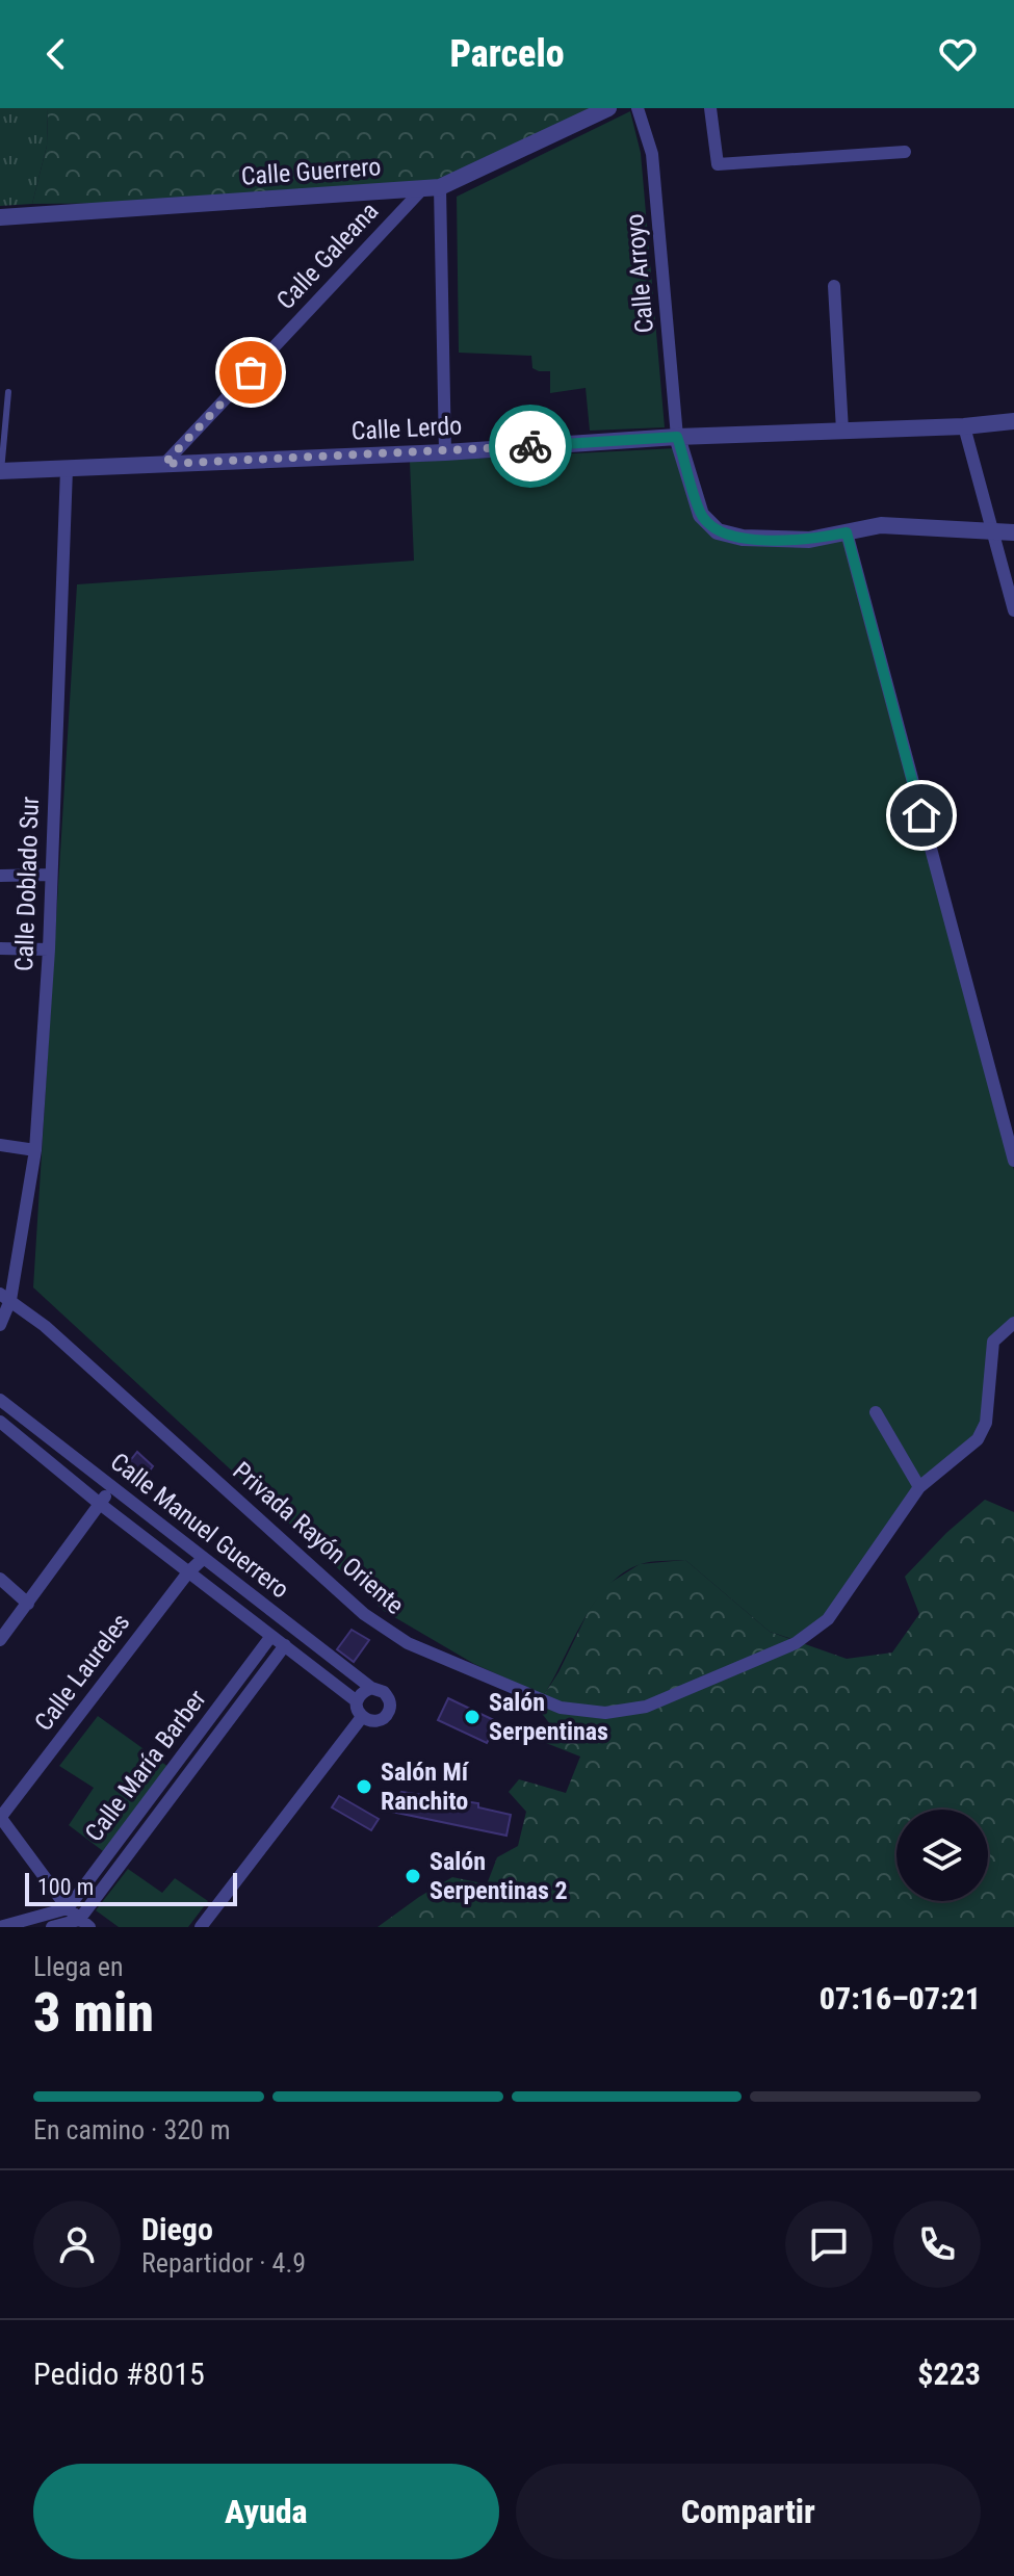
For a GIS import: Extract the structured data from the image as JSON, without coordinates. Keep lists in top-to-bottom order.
{
  "streets": {
    "street": [
      "Calle Guerrero",
      "Calle Galeana",
      "Calle Arroyo",
      "Calle Lerdo",
      "Calle Doblado Sur",
      "Calle Manuel Guerrero",
      "Privada Rayón Oriente",
      "Calle Laureles",
      "Calle María Barber"
    ]
  },
  "crossings": [
    ["Calle Guerrero", "Calle Galeana"],
    ["Calle Galeana", "Calle Lerdo"],
    ["Calle Arroyo", "Calle Lerdo"],
    ["Calle Lerdo", "Calle Doblado Sur"],
    ["Calle Doblado Sur", "Privada Rayón Oriente"],
    ["Calle Manuel Guerrero", "Calle Laureles"],
    ["Calle Manuel Guerrero", "Calle María Barber"]
  ],
  "places": ["Salón Serpentinas", "Salón Mí Ranchito", "Salón Serpentinas 2"],
  "scale_bar": "100 m",
  "page": {
    "header": "Parcelo",
    "scale": "100 m",
    "heading": ["3 min", "Llega en", "07:16–07:21"],
    "panel": [
      "Diego",
      "Repartidor · 4.9",
      "Pedido #8015",
      "$223"
    ],
    "bar": "En camino · 320 m",
    "buttons": ["Ayuda", "Compartir"]
  }
}
